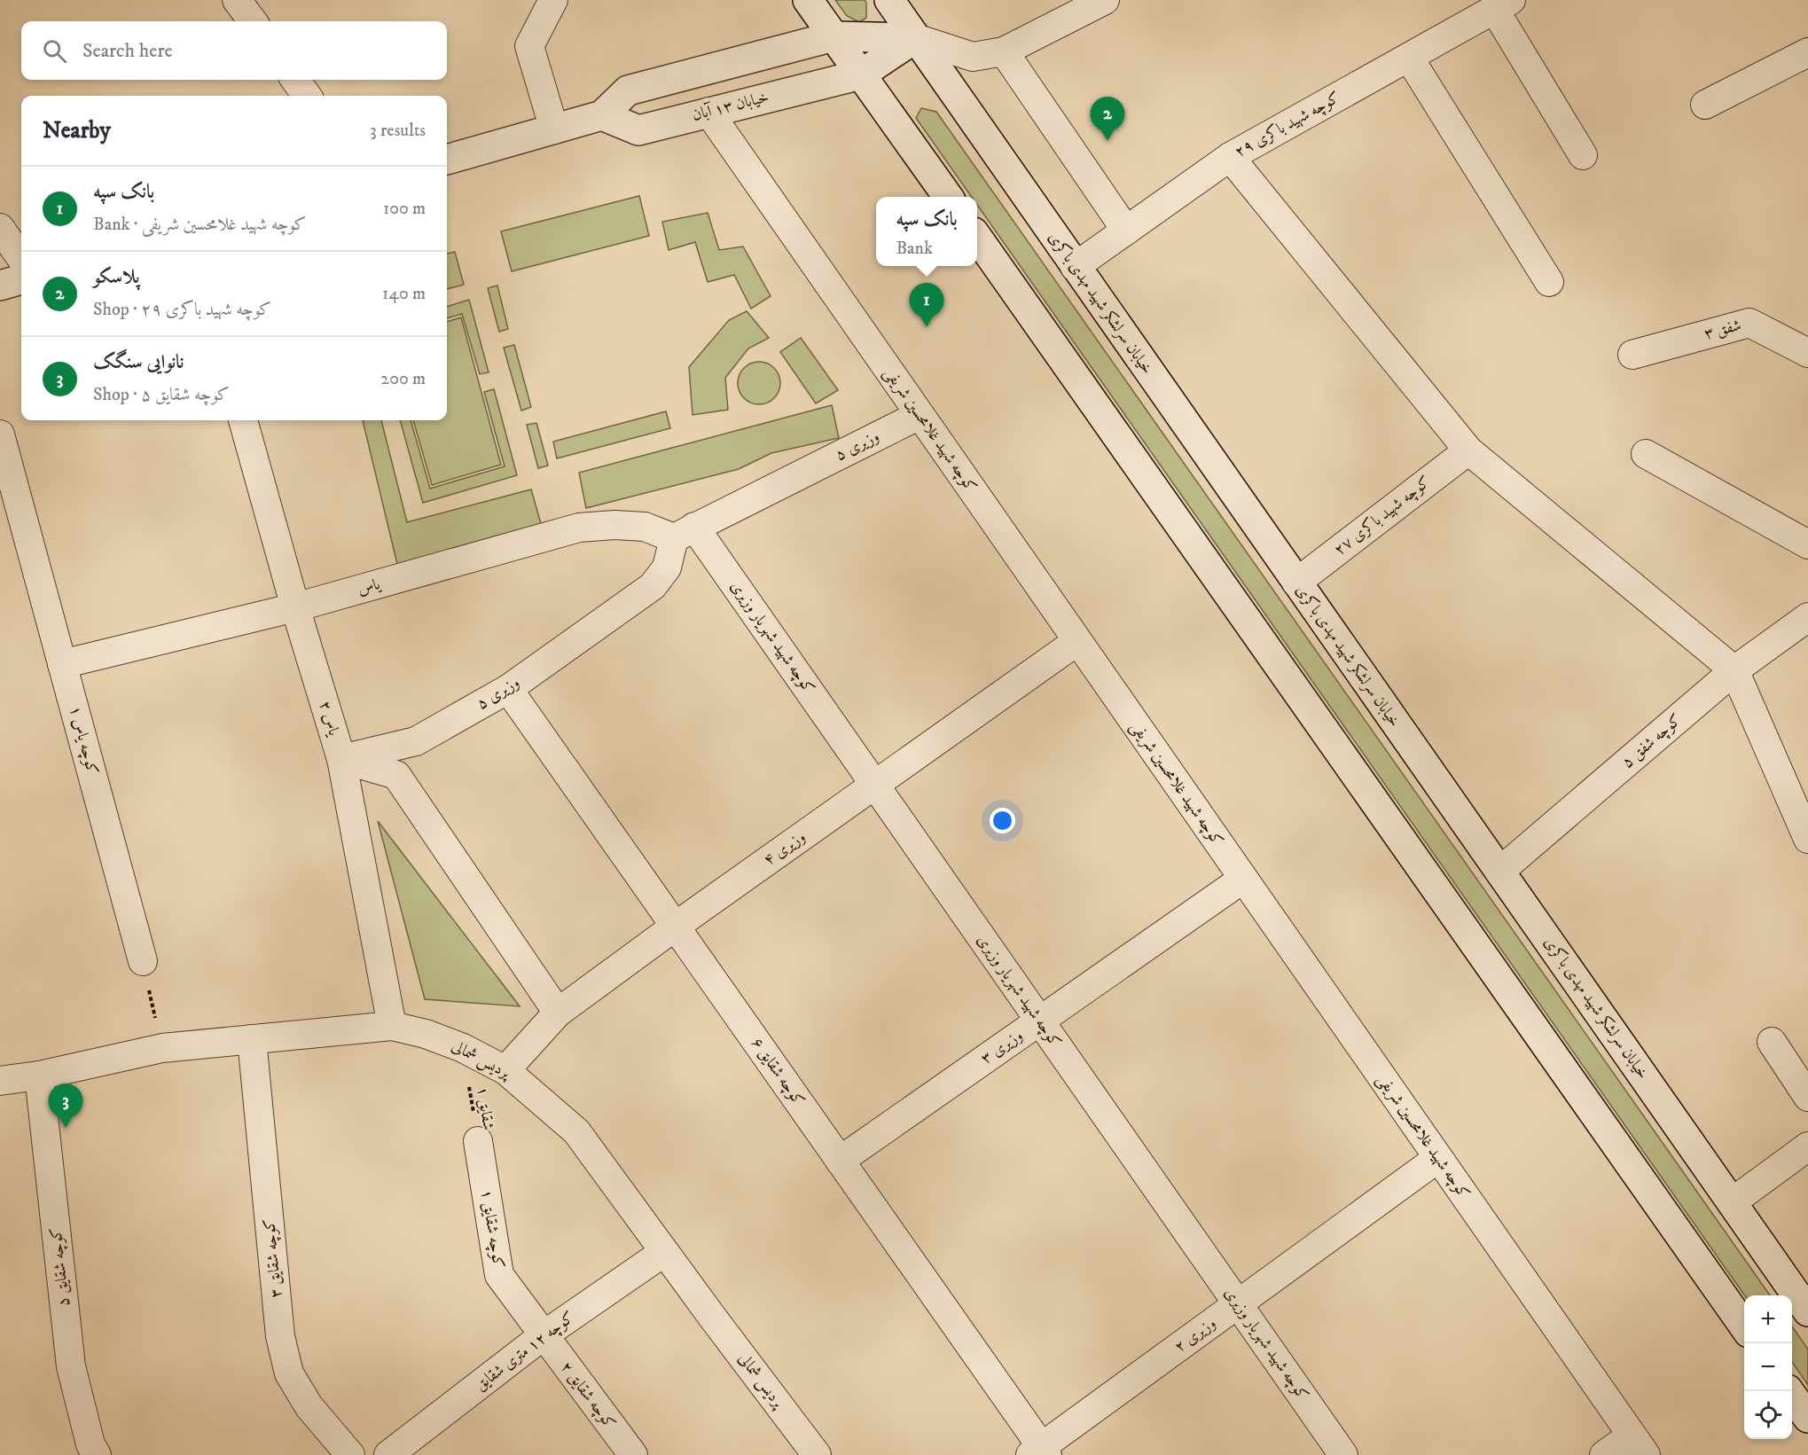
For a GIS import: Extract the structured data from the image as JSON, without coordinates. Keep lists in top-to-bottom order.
{
  "streets": {
    "main road": ["خیابان ۱۳ آبان", "خیابان سرلشکر شهید مهدی باکری"],
    "street": [
      "کوچه شهید باکری ۲۹",
      "شفق ۳",
      "کوچه شهید غلامحسین شریفی",
      "وزیری ۵",
      "کوچه شهید باکری ۲۷",
      "یاس",
      "کوچه شهید شهریار وزیری",
      "یاس ۲",
      "کوچه یاس ۱",
      "کوچه شفق ۵",
      "وزیری ۴",
      "وزیری ۳",
      "پردیس شمالی",
      "کوچه شقایق ۶",
      "کوچه شقایق ۱",
      "کوچه شقایق ۳",
      "کوچه شقایق ۵",
      "وزیری ۲",
      "کوچه ۱۲ متری شقایق",
      "کوچه شقایق ۲"
    ],
    "path": ["شقایق ۱"]
  },
  "crossings": [
    ["خیابان ۱۳ آبان", "کوچه شهید غلامحسین شریفی"],
    ["کوچه شهید باکری ۲۹", "خیابان سرلشکر شهید مهدی باکری"],
    ["خیابان سرلشکر شهید مهدی باکری", "کوچه شهید باکری ۲۷"],
    ["خیابان سرلشکر شهید مهدی باکری", "کوچه شفق ۵"],
    ["کوچه شهید غلامحسین شریفی", "وزیری ۵"],
    ["کوچه شهید غلامحسین شریفی", "وزیری ۴"],
    ["کوچه شهید غلامحسین شریفی", "وزیری ۳"],
    ["کوچه شهید غلامحسین شریفی", "وزیری ۲"],
    ["وزیری ۵", "یاس"],
    ["وزیری ۵", "کوچه شهید شهریار وزیری"],
    ["وزیری ۵", "یاس ۲"],
    ["وزیری ۵", "کوچه شقایق ۶"],
    ["یاس", "کوچه شهید شهریار وزیری"],
    ["یاس", "یاس ۲"],
    ["یاس", "کوچه یاس ۱"],
    ["کوچه شهید شهریار وزیری", "وزیری ۴"],
    ["کوچه شهید شهریار وزیری", "وزیری ۳"],
    ["کوچه شهید شهریار وزیری", "وزیری ۲"],
    ["یاس ۲", "پردیس شمالی"],
    ["وزیری ۴", "پردیس شمالی"],
    ["وزیری ۴", "کوچه شقایق ۶"],
    ["وزیری ۳", "کوچه شقایق ۶"],
    ["پردیس شمالی", "شقایق ۱"],
    ["پردیس شمالی", "کوچه شقایق ۳"],
    ["پردیس شمالی", "کوچه شقایق ۵"],
    ["پردیس شمالی", "کوچه ۱۲ متری شقایق"],
    ["کوچه شقایق ۶", "وزیری ۲"],
    ["شقایق ۱", "کوچه شقایق ۱"],
    ["کوچه شقایق ۱", "کوچه ۱۲ متری شقایق"],
    ["کوچه شقایق ۱", "کوچه شقایق ۲"],
    ["کوچه ۱۲ متری شقایق", "کوچه شقایق ۲"]
  ],
  "page": {
    "search": "Search here",
    "heading": ["Nearby", "3 results"],
    "pins": ["2", "1", "3"],
    "list": [
      {
        "mark": "1",
        "name": "بانک سپه",
        "note": "Bank · کوچه شهید غلامحسین شریفی",
        "value": "100 m"
      },
      {
        "mark": "2",
        "name": "پلاسکو",
        "note": "Shop · کوچه شهید باکری ۲۹",
        "value": "140 m"
      },
      {
        "mark": "3",
        "name": "نانوایی سنگک",
        "note": "Shop · کوچه شقایق ۵",
        "value": "200 m"
      }
    ],
    "popup": ["بانک سپه", "Bank"],
    "map_buttons": ["+", "−"]
  }
}
